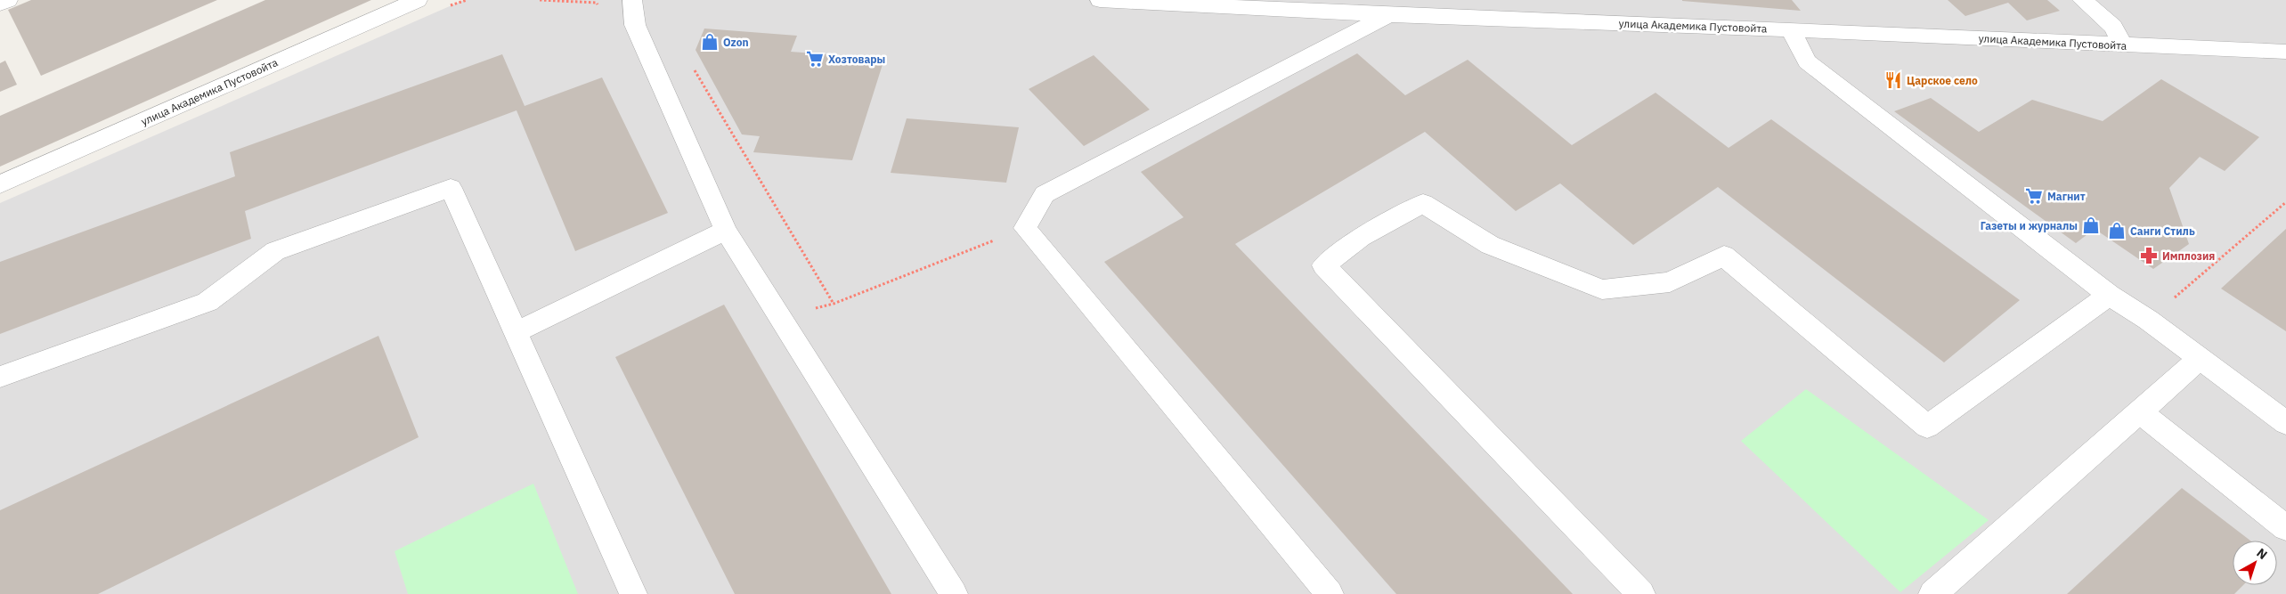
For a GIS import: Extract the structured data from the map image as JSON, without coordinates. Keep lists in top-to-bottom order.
{
  "streets": {
    "street": ["улица Академика Пустовойта"]
  },
  "places": {
    "shop": ["Ozon", "Газеты и журналы", "Санги Стиль"],
    "supermarket": ["Хозтовары", "Магнит"],
    "restaurant": ["Царское село"],
    "pharmacy": ["Имплозия"]
  },
  "north": "top right"
}
